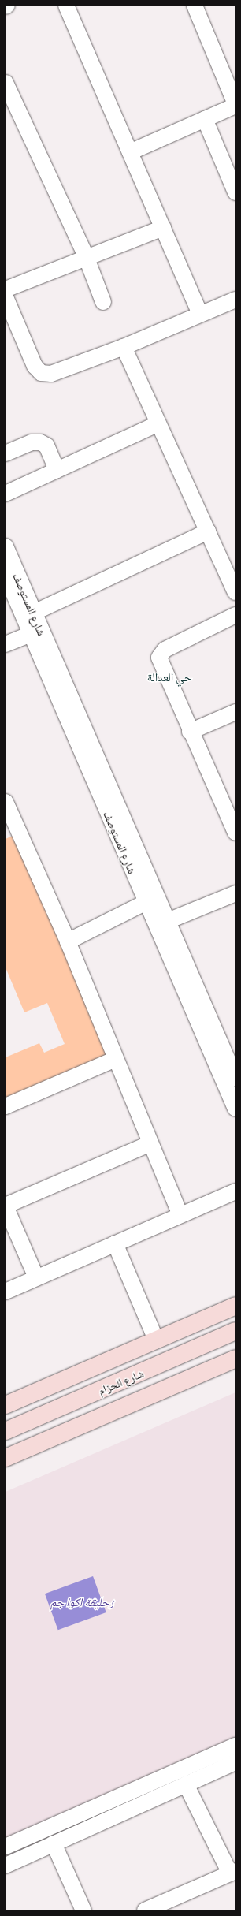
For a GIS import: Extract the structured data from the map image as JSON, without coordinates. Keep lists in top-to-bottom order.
{
  "streets": {
    "main road": ["شارع الحزام"],
    "street": ["شارع المستوصف"]
  },
  "districts": ["حي العدالة"],
  "water": ["زحليقة اكوا جم"]
}
